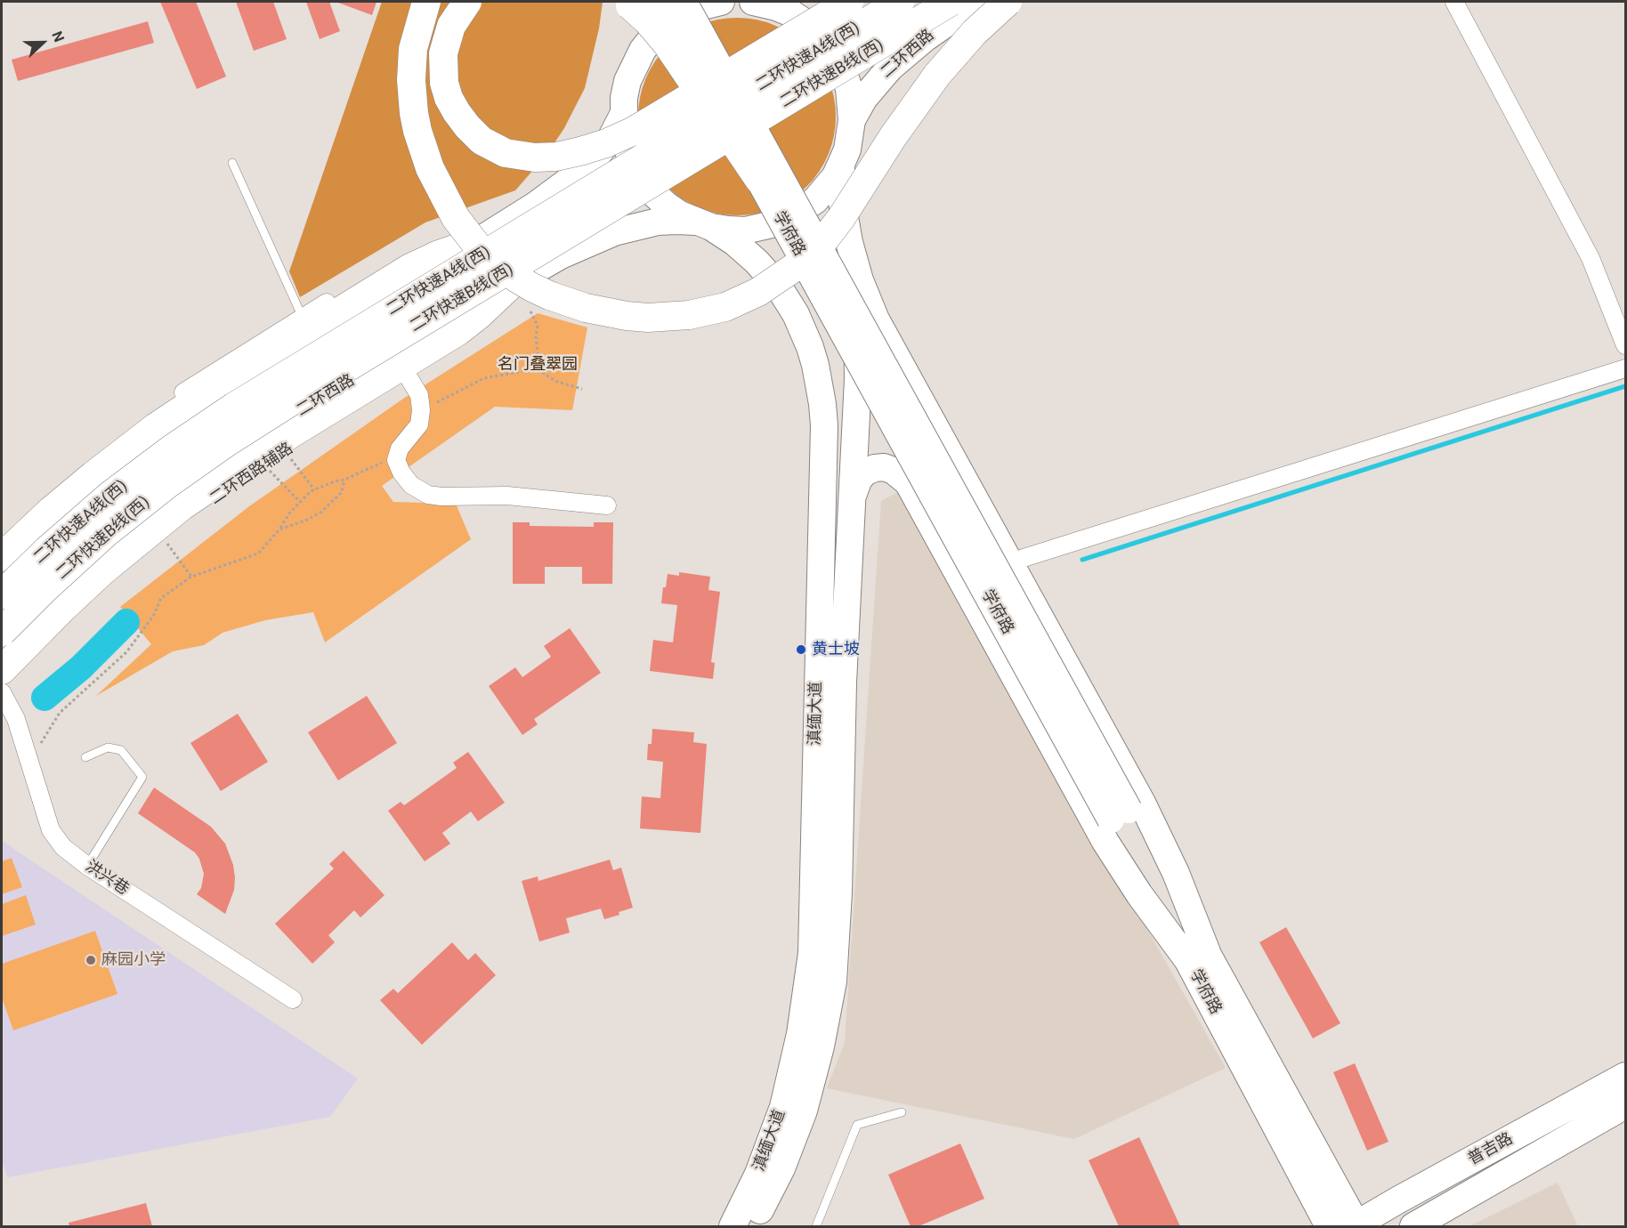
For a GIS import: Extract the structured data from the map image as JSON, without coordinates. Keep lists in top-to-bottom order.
{
  "streets": {
    "highway": ["二环快速A线(西)", "二环快速B线(西)"],
    "main road": [
      "二环西路",
      "学府路",
      "滇缅大道",
      "普吉路"
    ],
    "street": ["二环西路辅路", "洪兴巷"]
  },
  "crossings": [
    ["二环西路", "学府路"],
    ["二环西路", "二环西路辅路"],
    ["二环西路", "滇缅大道"],
    ["学府路", "滇缅大道"],
    ["学府路", "普吉路"]
  ],
  "parks": ["名门叠翠园"],
  "places": ["黄士坡", "麻园小学"],
  "north": "right"
}
